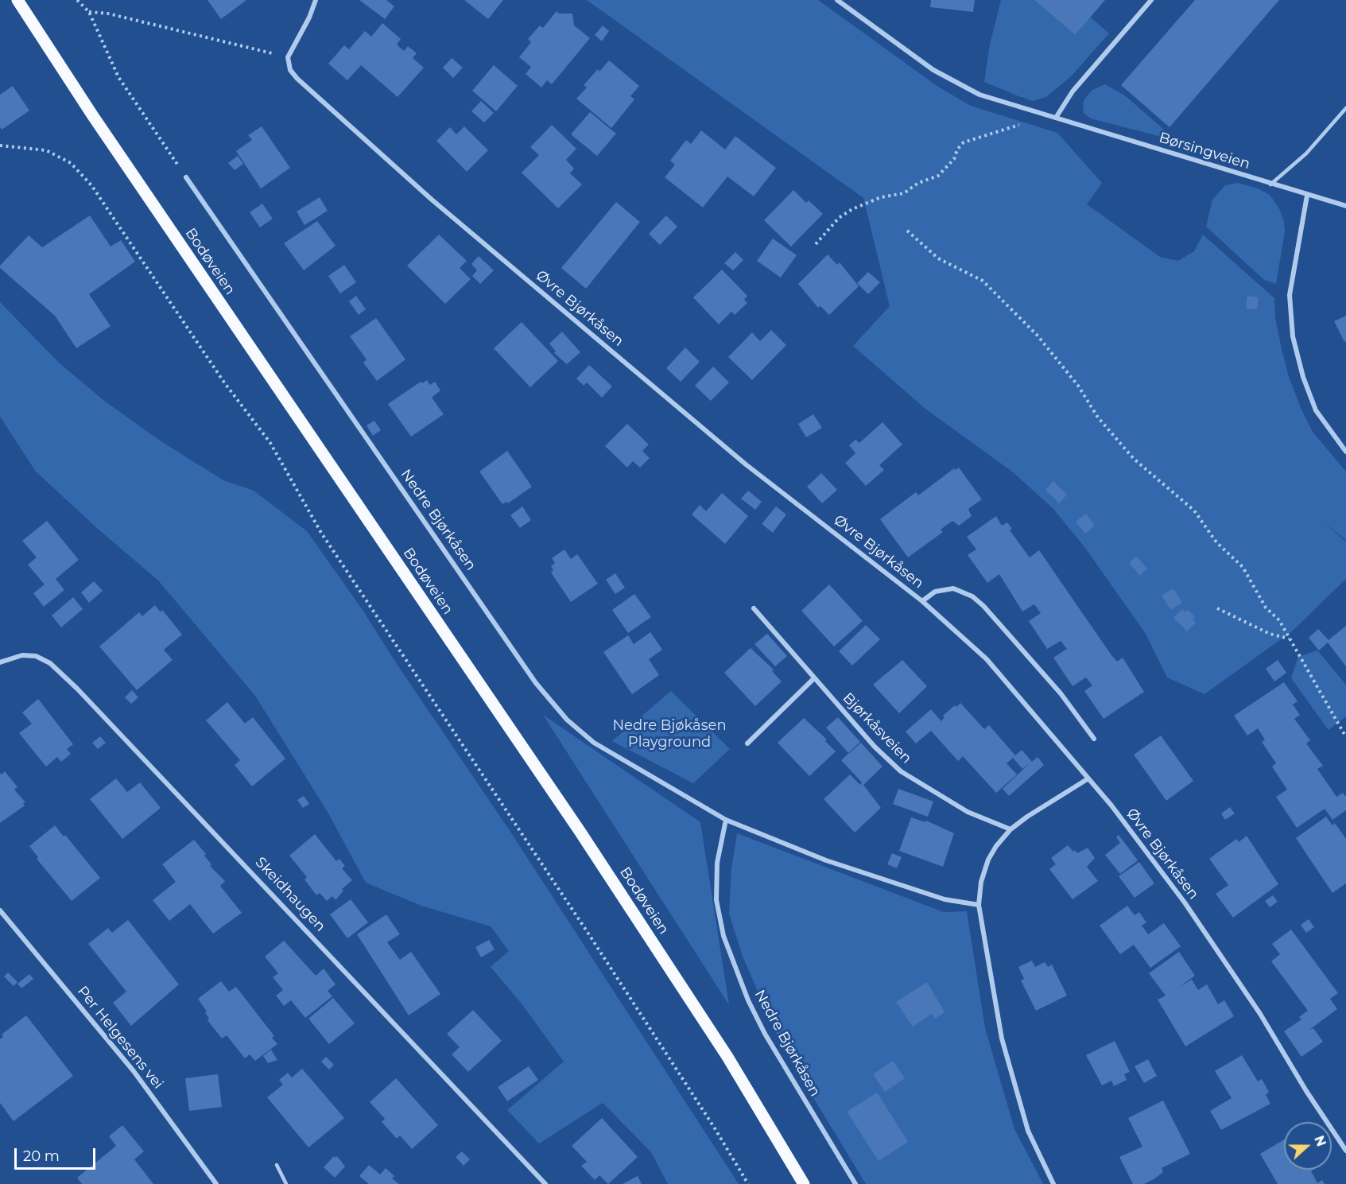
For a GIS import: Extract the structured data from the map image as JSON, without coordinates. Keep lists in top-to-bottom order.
{
  "streets": {
    "main road": ["Bodøveien"],
    "street": [
      "Børsingveien",
      "Øvre Bjørkåsen",
      "Nedre Bjørkåsen",
      "Bjørkåsveien",
      "Skeidhaugen",
      "Per Helgesens vei"
    ]
  },
  "parks": ["Nedre Bjøkåsen Playground"],
  "scale_bar": "20 m",
  "north": "right"
}
